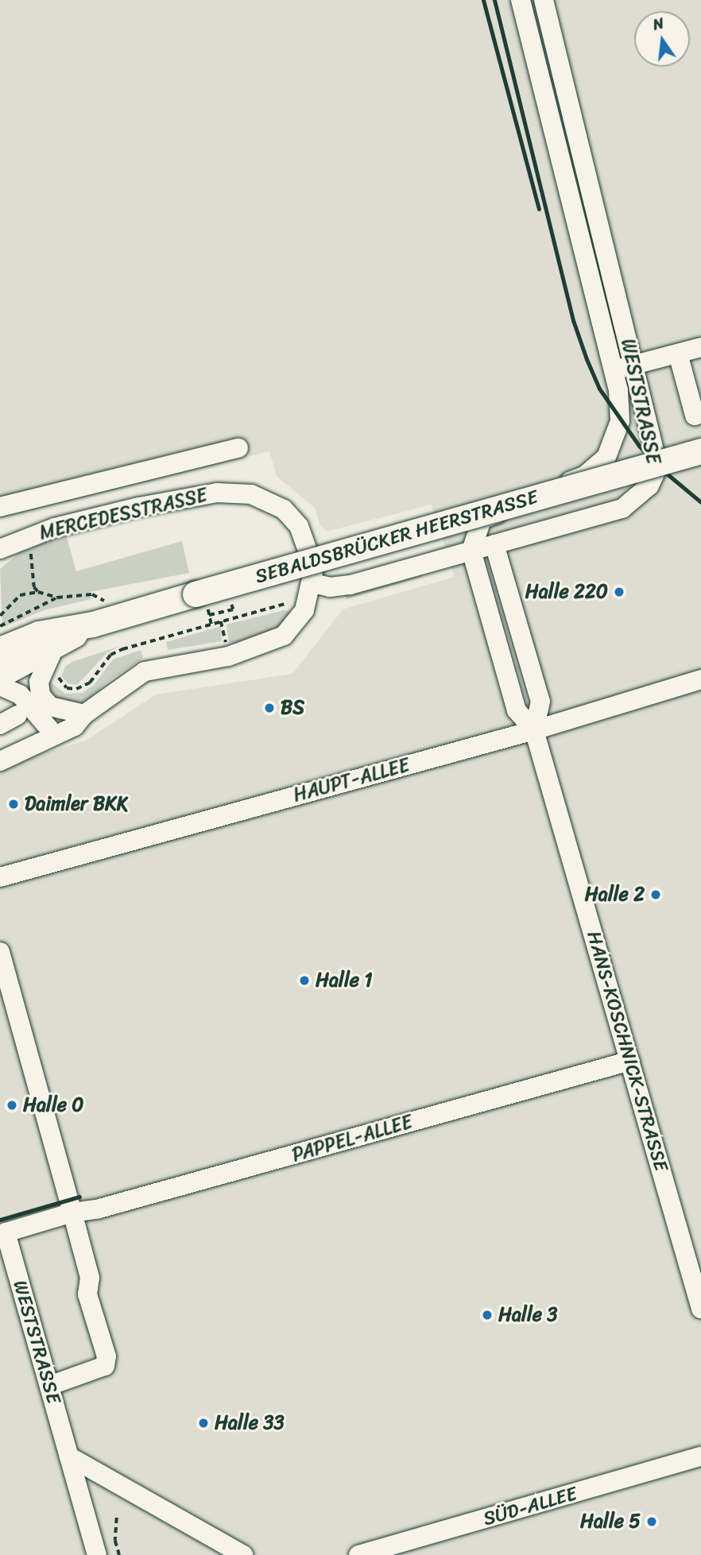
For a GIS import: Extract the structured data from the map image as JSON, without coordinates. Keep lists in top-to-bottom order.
{
  "streets": {
    "main road": ["SEBALDSBRÜCKER HEERSTRASSE"],
    "street": [
      "WESTSTRASSE",
      "MERCEDESSTRASSE",
      "HAUPT-ALLEE",
      "HANS-KOSCHNICK-STRASSE",
      "PAPPEL-ALLEE",
      "SÜD-ALLEE"
    ]
  },
  "crossings": [
    ["WESTSTRASSE", "MERCEDESSTRASSE"],
    ["WESTSTRASSE", "HANS-KOSCHNICK-STRASSE"],
    ["WESTSTRASSE", "PAPPEL-ALLEE"],
    ["HAUPT-ALLEE", "HANS-KOSCHNICK-STRASSE"],
    ["HANS-KOSCHNICK-STRASSE", "PAPPEL-ALLEE"]
  ],
  "places": [
    "Halle 220",
    "BS",
    "Daimler BKK",
    "Halle 2",
    "Halle 1",
    "Halle 0",
    "Halle 3",
    "Halle 33",
    "Halle 5"
  ],
  "north": "top"
}
